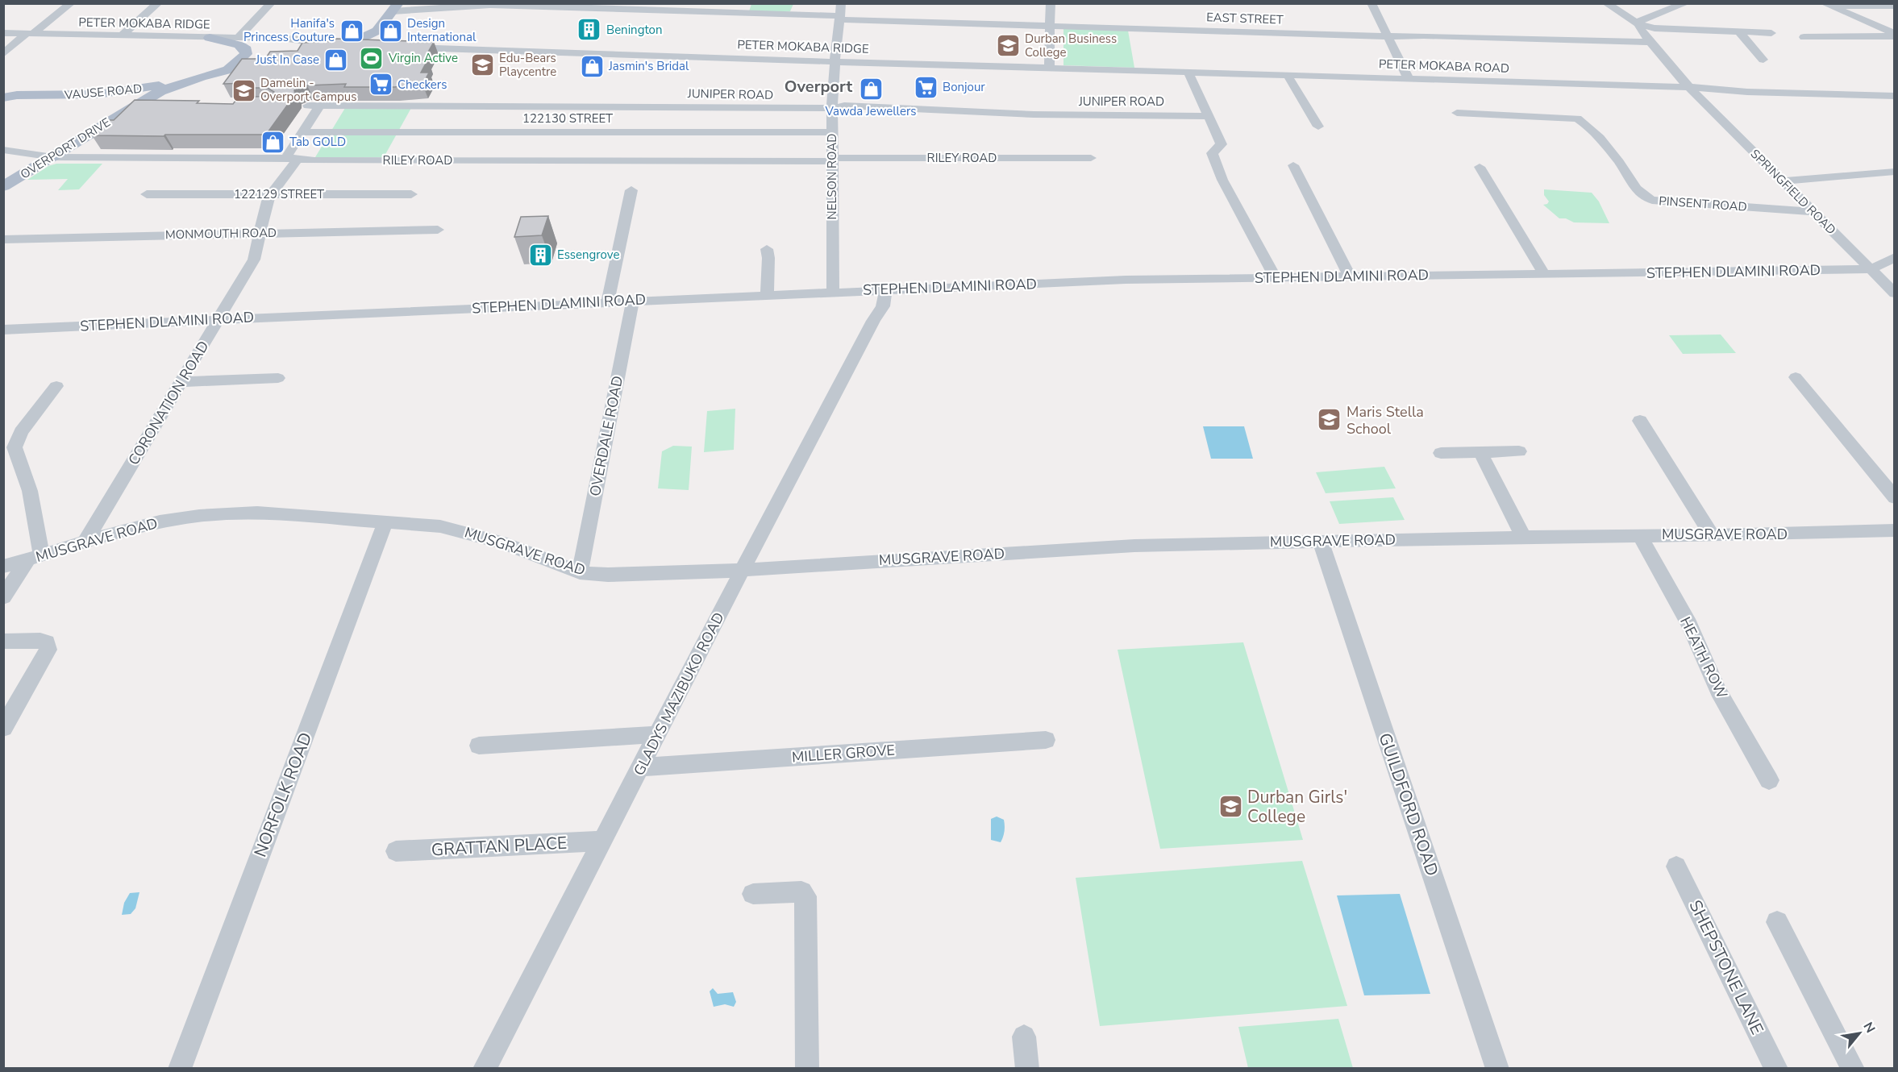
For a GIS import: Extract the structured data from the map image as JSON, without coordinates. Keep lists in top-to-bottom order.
{
  "streets": {
    "main road": ["VAUSE ROAD", "OVERPORT DRIVE"],
    "street": [
      "EAST STREET",
      "PETER MOKABA RIDGE",
      "PETER MOKABA ROAD",
      "JUNIPER ROAD",
      "122130 STREET",
      "RILEY ROAD",
      "NELSON ROAD",
      "SPRINGFIELD ROAD",
      "122129 STREET",
      "PINSENT ROAD",
      "MONMOUTH ROAD",
      "STEPHEN DLAMINI ROAD",
      "CORONATION ROAD",
      "OVERDALE ROAD",
      "MUSGRAVE ROAD",
      "HEATH ROW",
      "GLADYS MAZIBUKO ROAD",
      "MILLER GROVE",
      "NORFOLK ROAD",
      "GUILDFORD ROAD",
      "GRATTAN PLACE",
      "SHEPSTONE LANE"
    ]
  },
  "crossings": [
    ["EAST STREET", "NELSON ROAD"],
    ["EAST STREET", "SPRINGFIELD ROAD"],
    ["PETER MOKABA RIDGE", "PETER MOKABA ROAD"],
    ["PETER MOKABA RIDGE", "NELSON ROAD"],
    ["PETER MOKABA ROAD", "SPRINGFIELD ROAD"],
    ["VAUSE ROAD", "OVERPORT DRIVE"],
    ["JUNIPER ROAD", "NELSON ROAD"],
    ["JUNIPER ROAD", "CORONATION ROAD"],
    ["122130 STREET", "NELSON ROAD"],
    ["122130 STREET", "CORONATION ROAD"],
    ["OVERPORT DRIVE", "RILEY ROAD"],
    ["RILEY ROAD", "NELSON ROAD"],
    ["RILEY ROAD", "CORONATION ROAD"],
    ["NELSON ROAD", "STEPHEN DLAMINI ROAD"],
    ["SPRINGFIELD ROAD", "PINSENT ROAD"],
    ["SPRINGFIELD ROAD", "STEPHEN DLAMINI ROAD"],
    ["122129 STREET", "CORONATION ROAD"],
    ["MONMOUTH ROAD", "CORONATION ROAD"],
    ["STEPHEN DLAMINI ROAD", "CORONATION ROAD"],
    ["STEPHEN DLAMINI ROAD", "OVERDALE ROAD"],
    ["STEPHEN DLAMINI ROAD", "GLADYS MAZIBUKO ROAD"],
    ["CORONATION ROAD", "MUSGRAVE ROAD"],
    ["OVERDALE ROAD", "MUSGRAVE ROAD"],
    ["MUSGRAVE ROAD", "HEATH ROW"],
    ["MUSGRAVE ROAD", "GLADYS MAZIBUKO ROAD"],
    ["MUSGRAVE ROAD", "NORFOLK ROAD"],
    ["MUSGRAVE ROAD", "GUILDFORD ROAD"],
    ["GLADYS MAZIBUKO ROAD", "MILLER GROVE"],
    ["GLADYS MAZIBUKO ROAD", "GRATTAN PLACE"]
  ],
  "districts": ["Overport"],
  "places": {
    "building": ["Benington", "Essengrove"],
    "shop": [
      "Hanifa's Princess Couture",
      "Design International",
      "Just In Case",
      "Jasmin's Bridal",
      "Vawda Jewellers",
      "Tab GOLD"
    ],
    "school or university": [
      "Durban Business College",
      "Edu-Bears Playcentre",
      "Damelin - Overport Campus",
      "Maris Stella School",
      "Durban Girls' College"
    ],
    "sports": ["Virgin Active"],
    "supermarket": ["Checkers", "Bonjour"]
  },
  "north": "top right"
}
